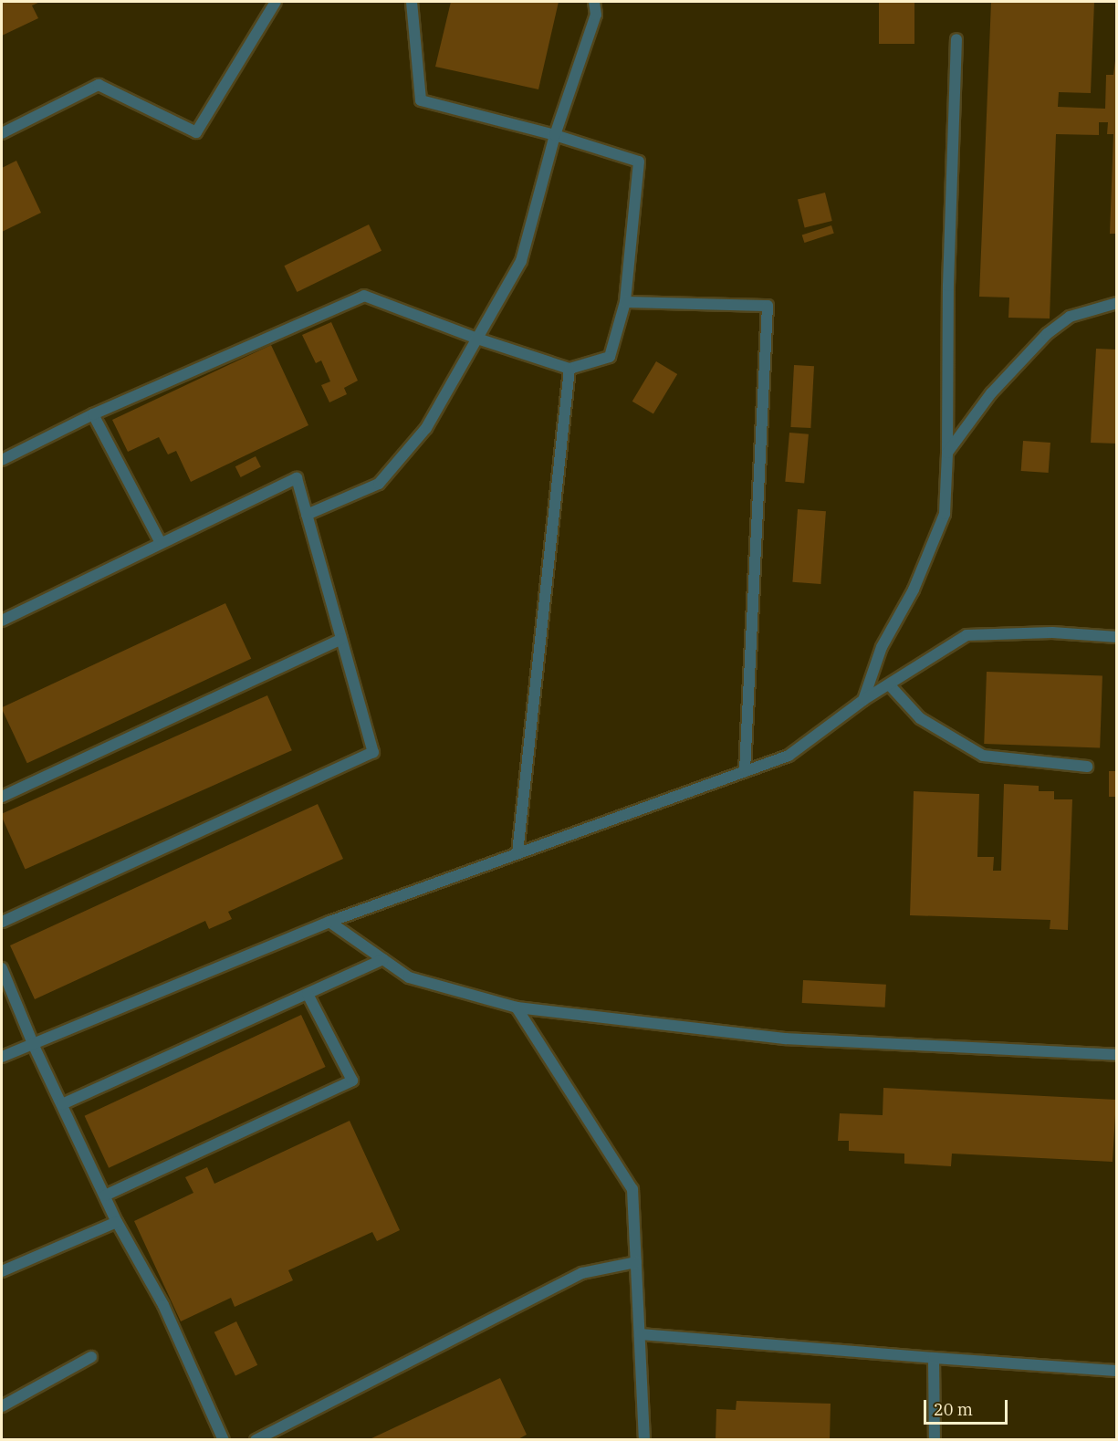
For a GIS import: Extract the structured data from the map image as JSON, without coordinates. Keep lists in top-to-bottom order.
{
  "scale_bar": "20 m"
}
